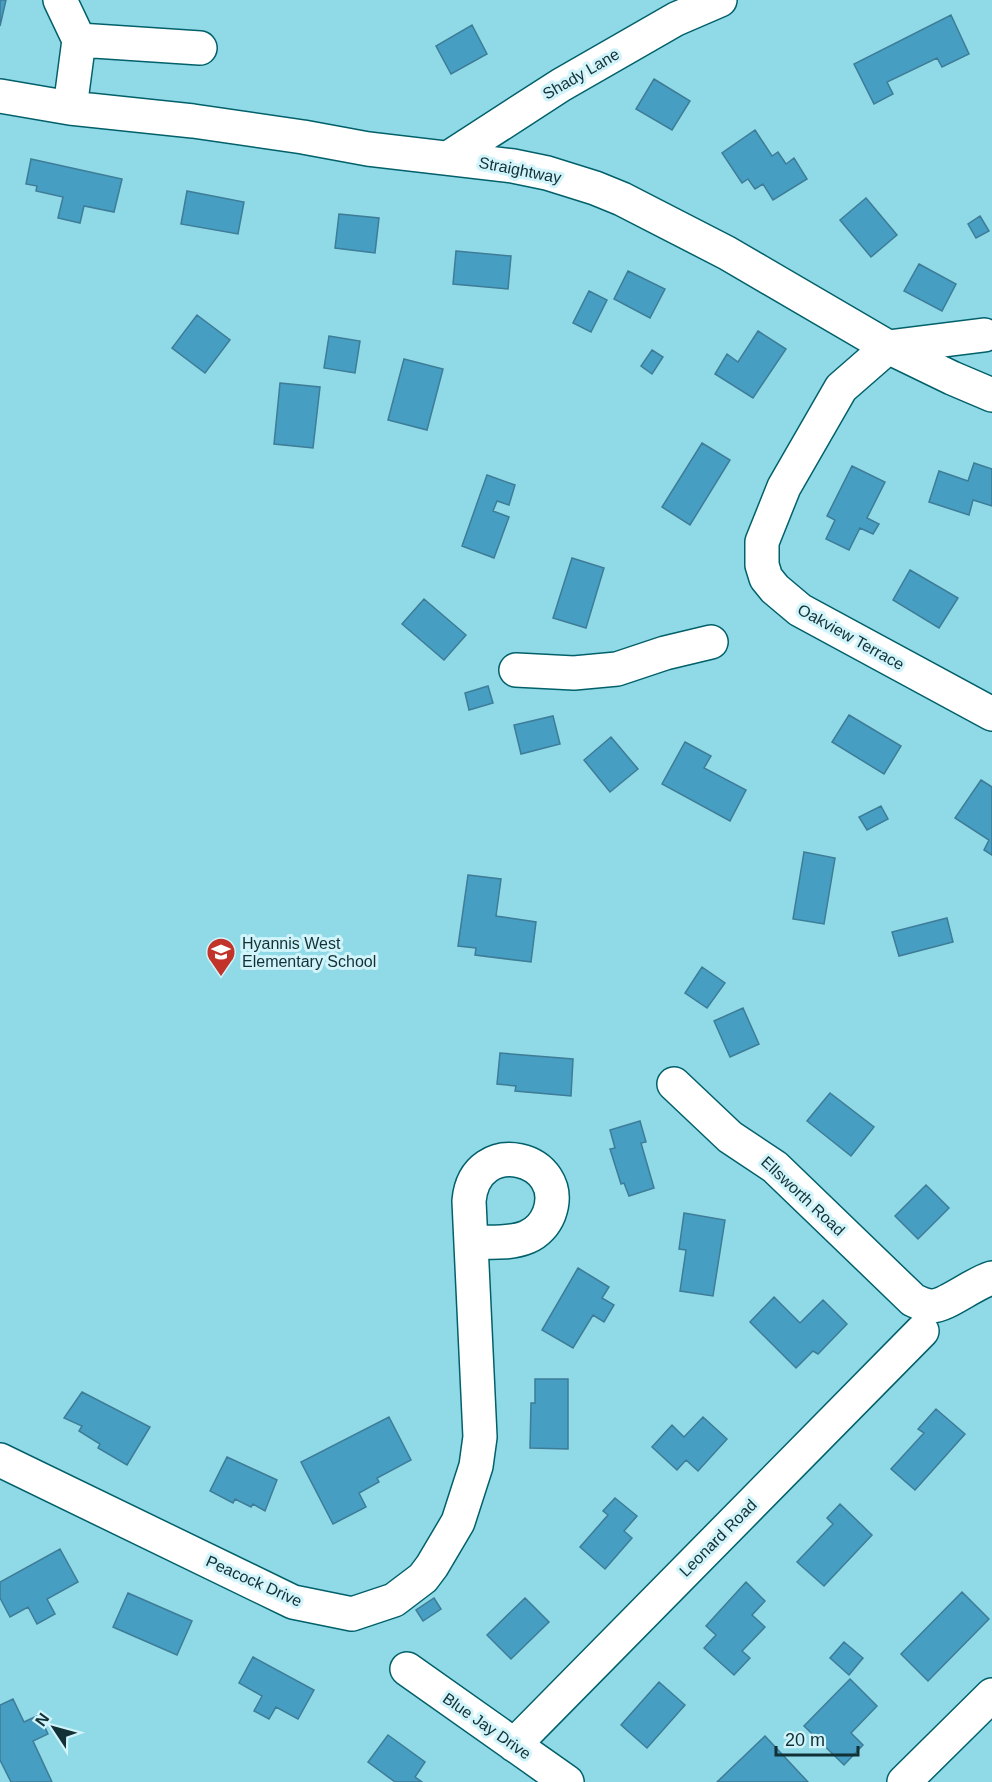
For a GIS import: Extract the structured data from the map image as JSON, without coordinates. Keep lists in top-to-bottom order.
{
  "streets": {
    "street": [
      "Shady Lane",
      "Straightway",
      "Oakview Terrace",
      "Ellsworth Road",
      "Leonard Road",
      "Peacock Drive",
      "Blue Jay Drive"
    ]
  },
  "crossings": [
    ["Shady Lane", "Straightway"],
    ["Straightway", "Oakview Terrace"],
    ["Ellsworth Road", "Leonard Road"],
    ["Leonard Road", "Blue Jay Drive"]
  ],
  "places": {
    "school or university": ["Hyannis West Elementary School"]
  },
  "scale_bar": "20 m",
  "north": "top left"
}
